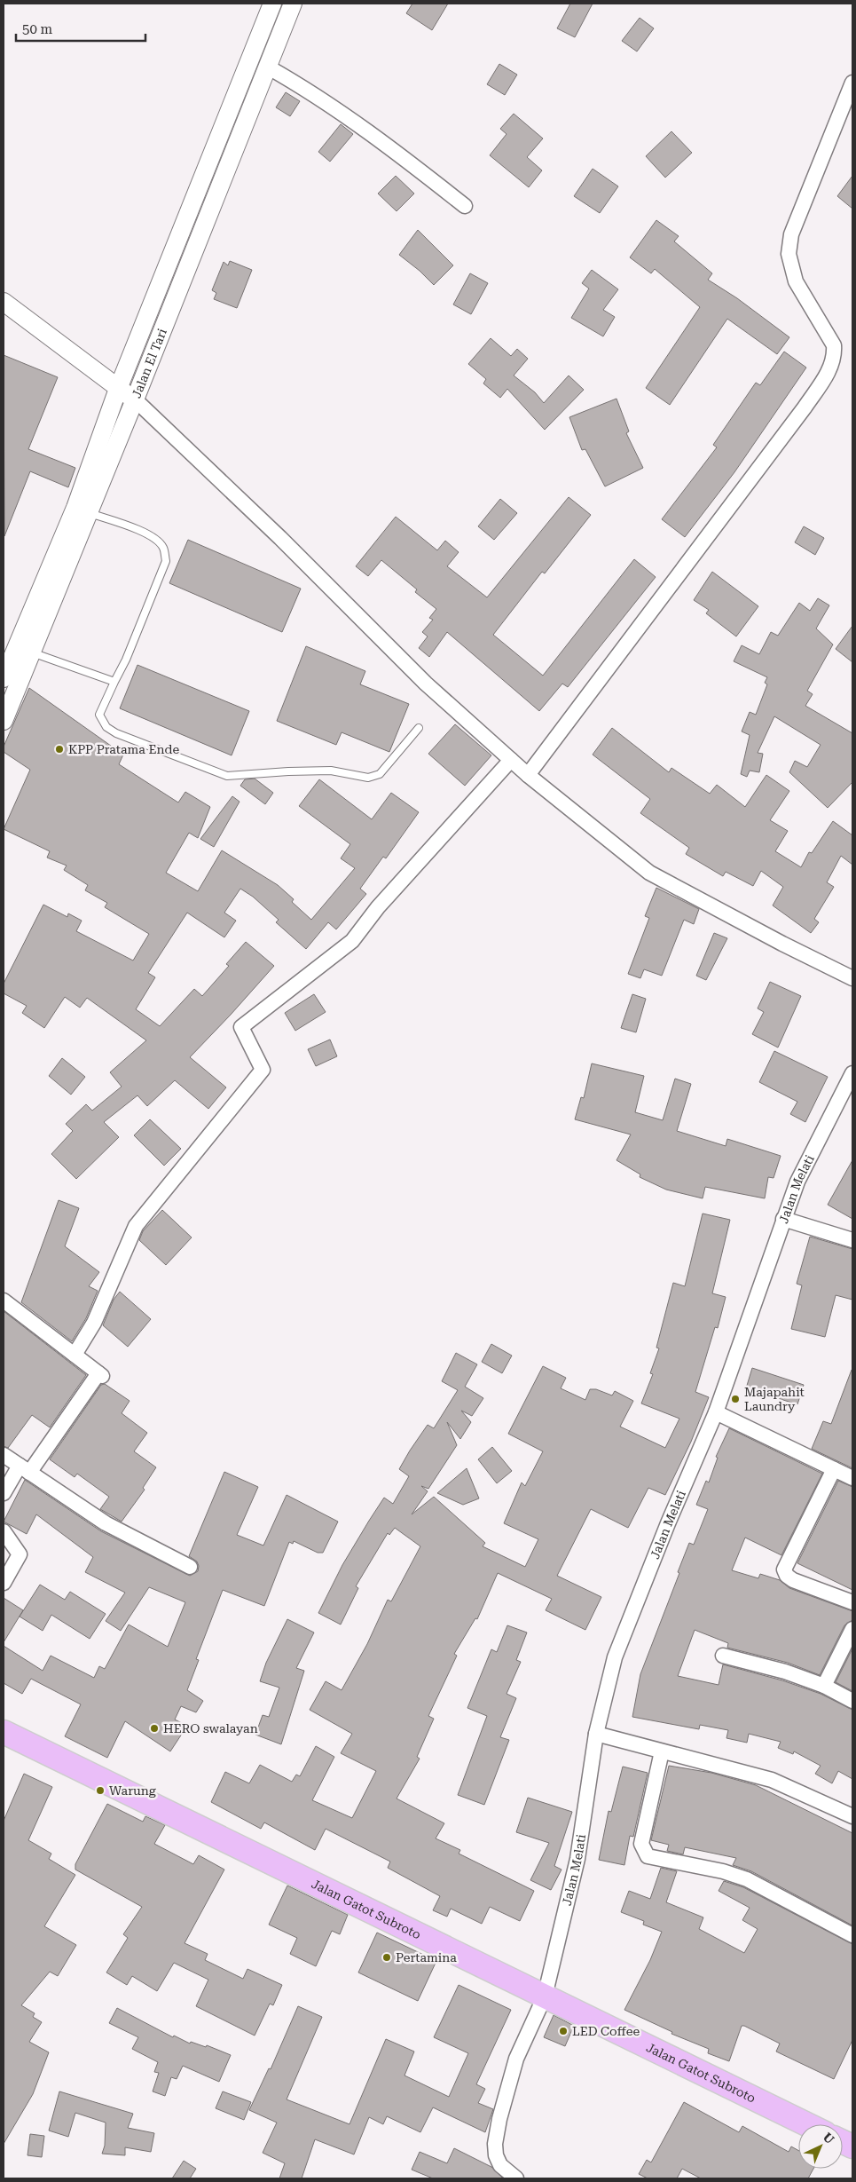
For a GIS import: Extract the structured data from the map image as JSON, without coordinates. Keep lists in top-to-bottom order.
{
  "streets": {
    "highway": ["Jalan Gatot Subroto"],
    "street": ["Jalan El Tari", "Jalan Melati"]
  },
  "crossings": [
    ["Jalan Melati", "Jalan Gatot Subroto"]
  ],
  "places": [
    "KPP Pratama Ende",
    "Majapahit Laundry",
    "HERO swalayan",
    "Warung",
    "Pertamina",
    "LED Coffee"
  ],
  "scale_bar": "50 m",
  "north": "top right"
}
